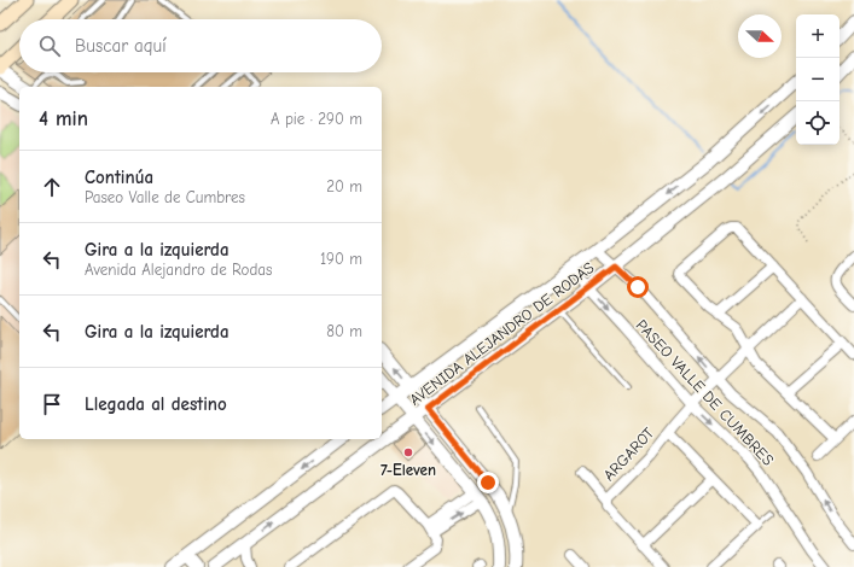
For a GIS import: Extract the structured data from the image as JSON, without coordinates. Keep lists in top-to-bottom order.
{
  "streets": {
    "street": ["AVENIDA ALEJANDRO DE RODAS", "PASEO VALLE DE CUMBRES", "ARGAROT"]
  },
  "crossings": [
    ["AVENIDA ALEJANDRO DE RODAS", "PASEO VALLE DE CUMBRES"],
    ["PASEO VALLE DE CUMBRES", "ARGAROT"]
  ],
  "places": ["7-Eleven"],
  "north": "right",
  "page": {
    "map_buttons": ["+", "−"],
    "search": "Buscar aquí",
    "heading": ["4 min", "A pie · 290 m"],
    "list": [
      ["Continúa", "Paseo Valle de Cumbres", "20 m"],
      ["Gira a la izquierda", "Avenida Alejandro de Rodas", "190 m"],
      ["Gira a la izquierda", "80 m"],
      "Llegada al destino"
    ]
  }
}
